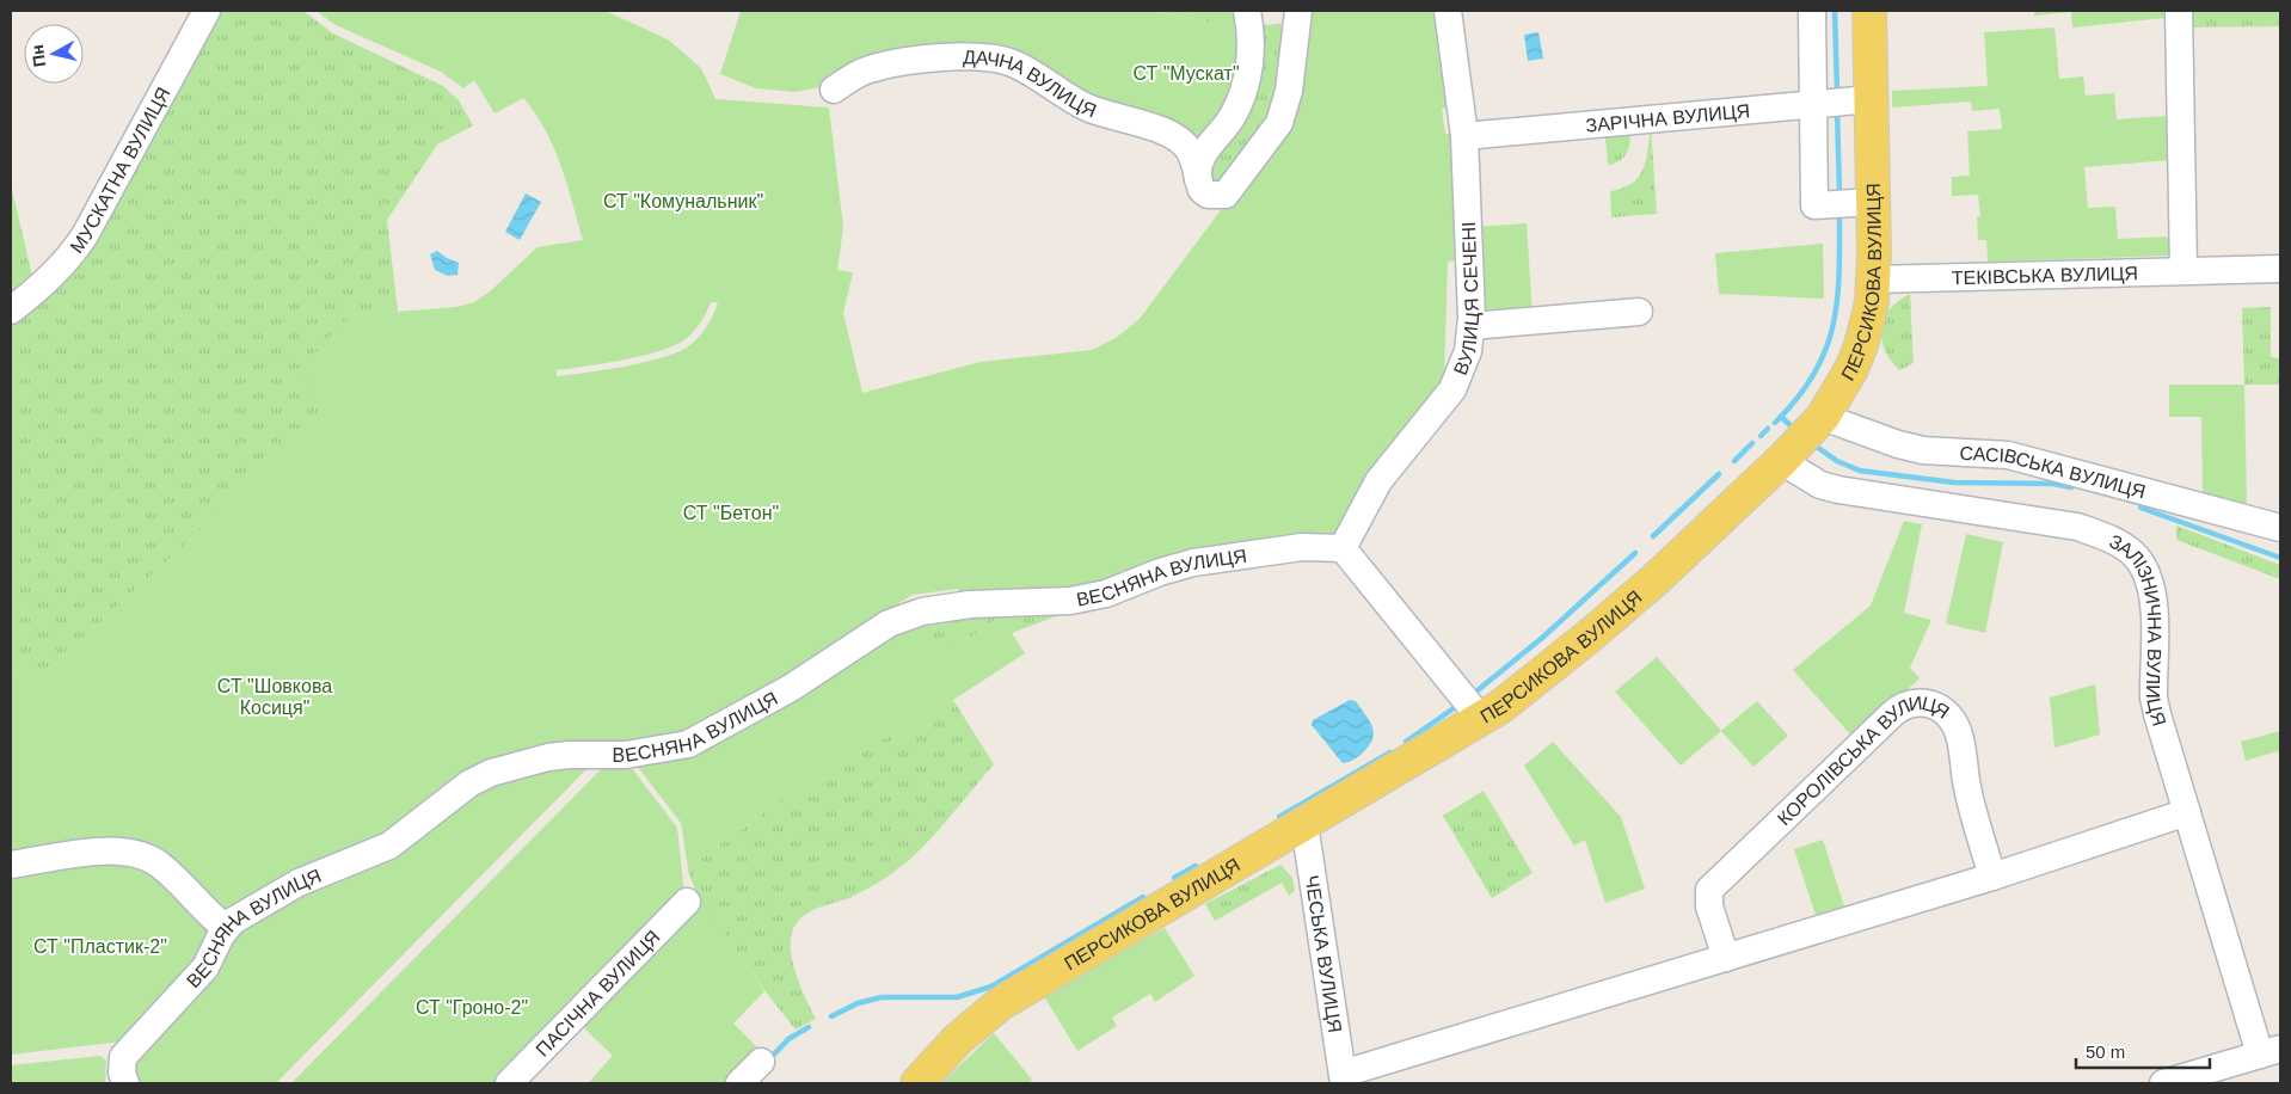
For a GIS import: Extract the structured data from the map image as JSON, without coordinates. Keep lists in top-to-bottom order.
{
  "streets": {
    "main road": ["ПЕРСИКОВА ВУЛИЦЯ"],
    "street": [
      "ДАЧНА ВУЛИЦЯ",
      "ЗАРІЧНА ВУЛИЦЯ",
      "МУСКАТНА ВУЛИЦЯ",
      "ТЕКІВСЬКА ВУЛИЦЯ",
      "ВУЛИЦЯ СЕЧЕНІ",
      "САСІВСЬКА ВУЛИЦЯ",
      "ВЕСНЯНА ВУЛИЦЯ",
      "ЗАЛІЗНИЧНА ВУЛИЦЯ",
      "КОРОЛІВСЬКА ВУЛИЦЯ",
      "ЧЕСЬКА ВУЛИЦЯ",
      "ПАСІЧНА ВУЛИЦЯ"
    ]
  },
  "crossings": [
    ["ЗАРІЧНА ВУЛИЦЯ", "ПЕРСИКОВА ВУЛИЦЯ"],
    ["ЗАРІЧНА ВУЛИЦЯ", "ВУЛИЦЯ СЕЧЕНІ"],
    ["ТЕКІВСЬКА ВУЛИЦЯ", "ПЕРСИКОВА ВУЛИЦЯ"],
    ["ПЕРСИКОВА ВУЛИЦЯ", "САСІВСЬКА ВУЛИЦЯ"],
    ["ПЕРСИКОВА ВУЛИЦЯ", "ЗАЛІЗНИЧНА ВУЛИЦЯ"],
    ["ПЕРСИКОВА ВУЛИЦЯ", "ЧЕСЬКА ВУЛИЦЯ"],
    ["ВУЛИЦЯ СЕЧЕНІ", "ВЕСНЯНА ВУЛИЦЯ"]
  ],
  "parks": [
    "СТ \"Мускат\"",
    "СТ \"Комунальник\"",
    "СТ \"Бетон\"",
    "СТ \"Шовкова Косиця\"",
    "СТ \"Пластик-2\"",
    "СТ \"Гроно-2\""
  ],
  "scale_bar": "50 m",
  "north": "left"
}
